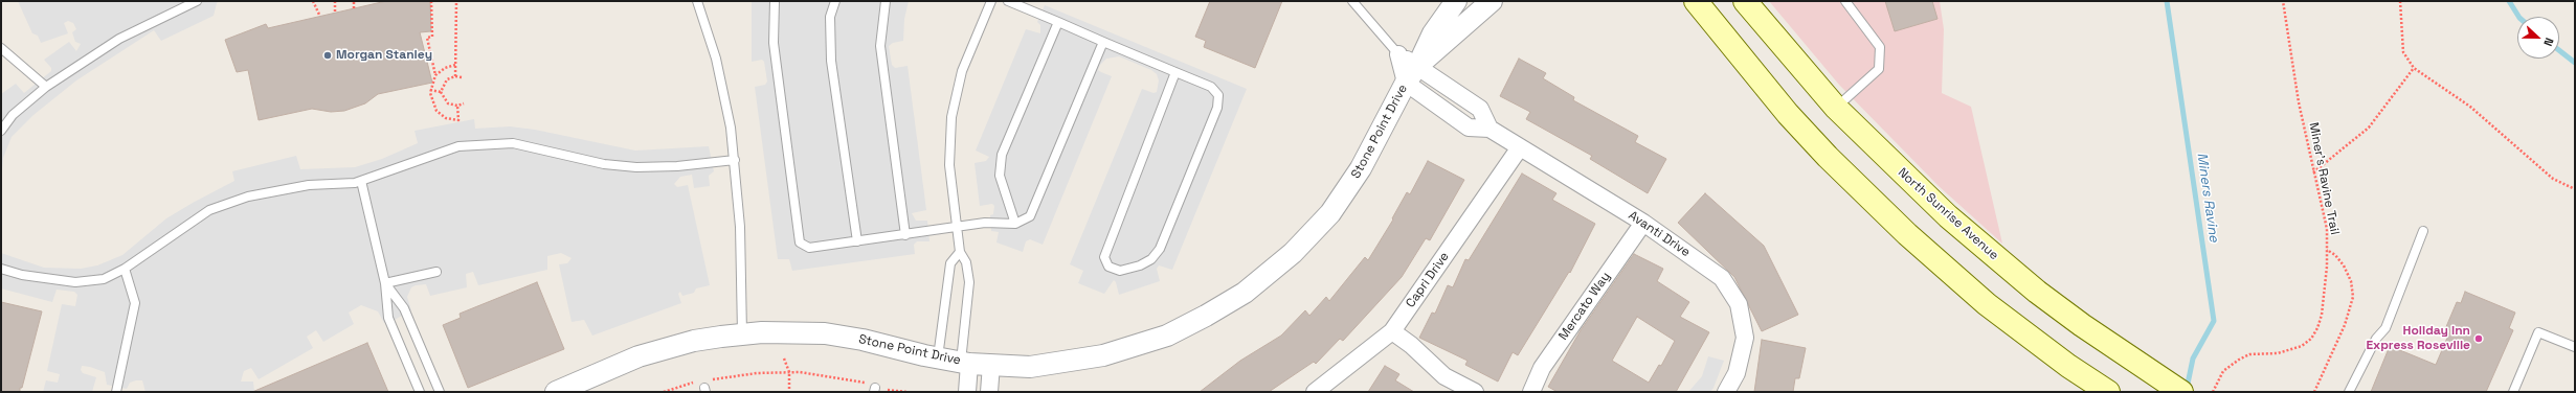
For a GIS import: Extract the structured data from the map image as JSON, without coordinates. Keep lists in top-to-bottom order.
{
  "streets": {
    "main road": ["North Sunrise Avenue"],
    "street": [
      "Stone Point Drive",
      "Avanti Drive",
      "Capri Drive",
      "Mercato Way"
    ],
    "path": ["Miner's Ravine Trail"]
  },
  "crossings": [
    ["Stone Point Drive", "Avanti Drive"],
    ["Avanti Drive", "Capri Drive"],
    ["Avanti Drive", "Mercato Way"]
  ],
  "water": ["Miners Ravine"],
  "places": ["Morgan Stanley", "Holiday Inn Express Roseville"],
  "north": "right"
}
